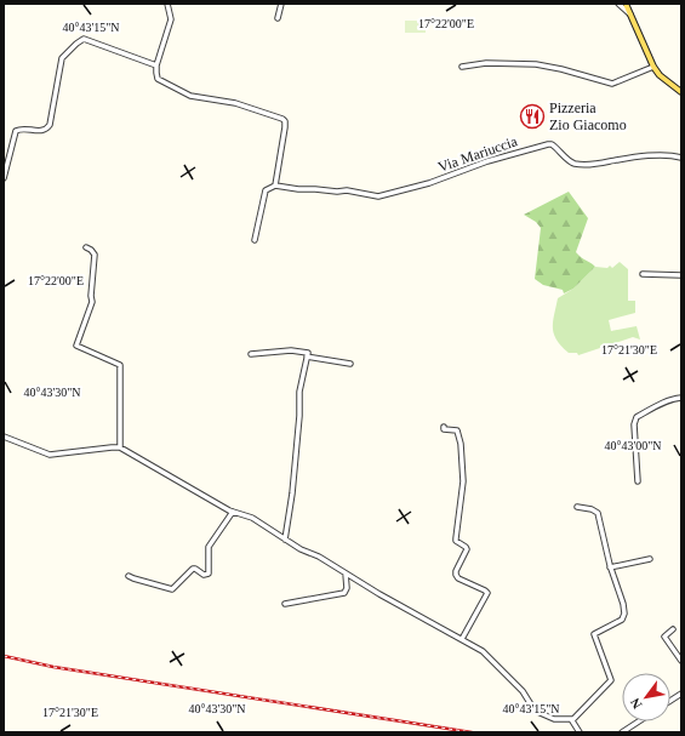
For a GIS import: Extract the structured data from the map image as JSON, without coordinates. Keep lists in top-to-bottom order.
{
  "streets": {
    "street": ["Via Mariuccia"]
  },
  "places": {
    "restaurant": ["Pizzeria Zio Giacomo"]
  },
  "north": "bottom left",
  "coordinates": [
    "17°22'00\"E",
    "40°43'15\"N",
    "17°21'30\"E",
    "40°43'30\"N",
    "40°43'00\"N"
  ]
}
